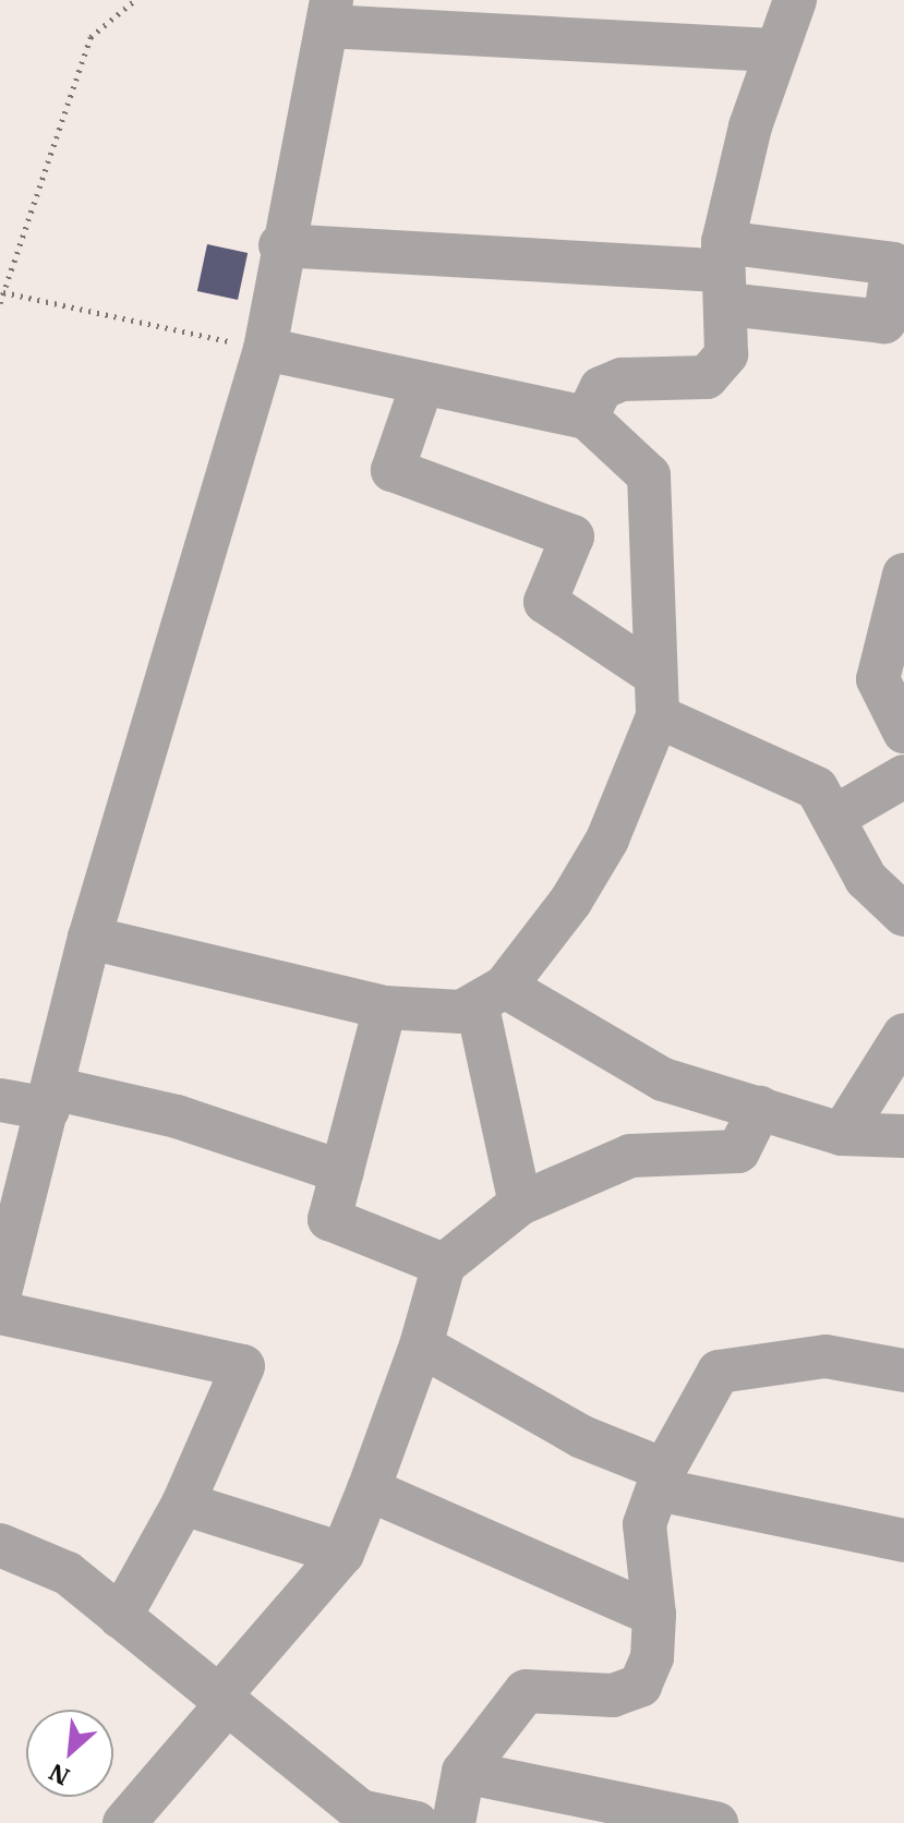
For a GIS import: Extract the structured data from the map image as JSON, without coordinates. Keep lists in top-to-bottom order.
{
  "north": "bottom left"
}
